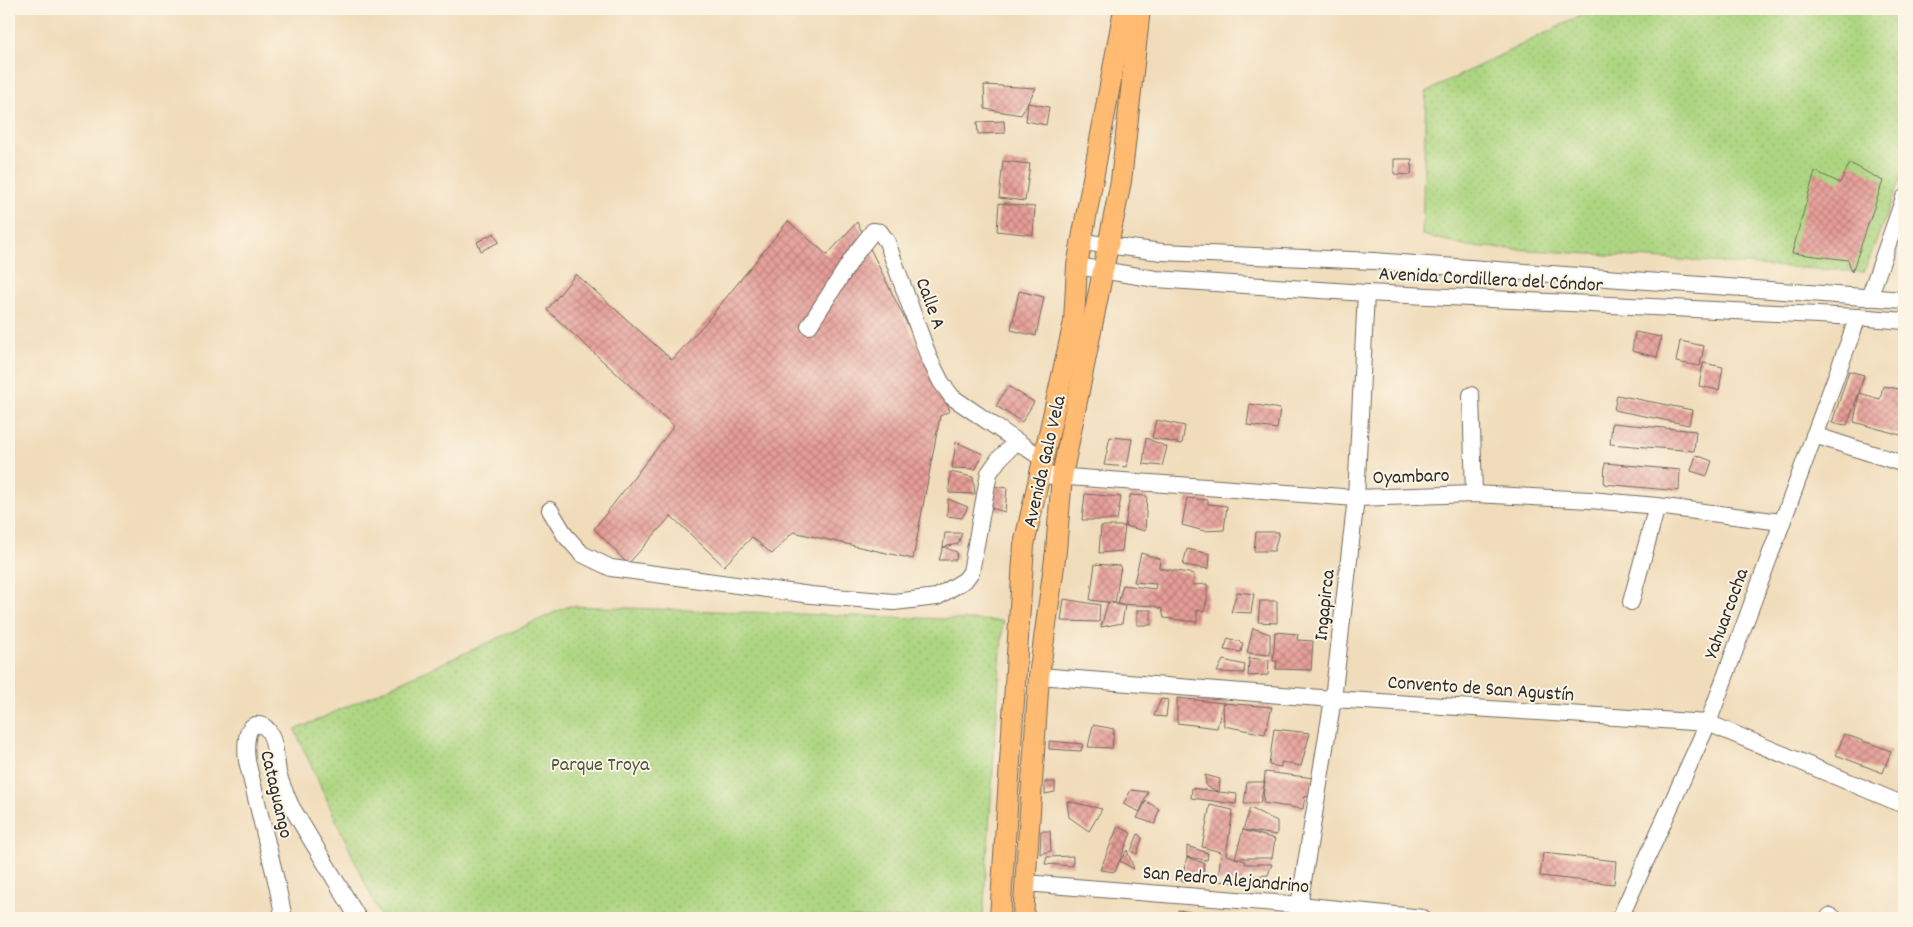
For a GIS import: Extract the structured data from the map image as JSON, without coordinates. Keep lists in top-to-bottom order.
{
  "streets": {
    "main road": ["Avenida Galo Vela"],
    "street": [
      "Avenida Cordillera del Cóndor",
      "Calle A",
      "Oyambaro",
      "Ingapirca",
      "Yahuarcocha",
      "Convento de San Agustín",
      "Cataguango",
      "San Pedro Alejandrino"
    ]
  },
  "crossings": [
    ["Avenida Cordillera del Cóndor", "Avenida Galo Vela"],
    ["Avenida Cordillera del Cóndor", "Ingapirca"],
    ["Avenida Cordillera del Cóndor", "Yahuarcocha"],
    ["Calle A", "Avenida Galo Vela"],
    ["Calle A", "Oyambaro"],
    ["Avenida Galo Vela", "Oyambaro"],
    ["Avenida Galo Vela", "Convento de San Agustín"],
    ["Avenida Galo Vela", "San Pedro Alejandrino"],
    ["Oyambaro", "Ingapirca"],
    ["Oyambaro", "Yahuarcocha"],
    ["Ingapirca", "Convento de San Agustín"],
    ["Ingapirca", "San Pedro Alejandrino"],
    ["Yahuarcocha", "Convento de San Agustín"]
  ],
  "parks": ["Parque Troya"]
}
